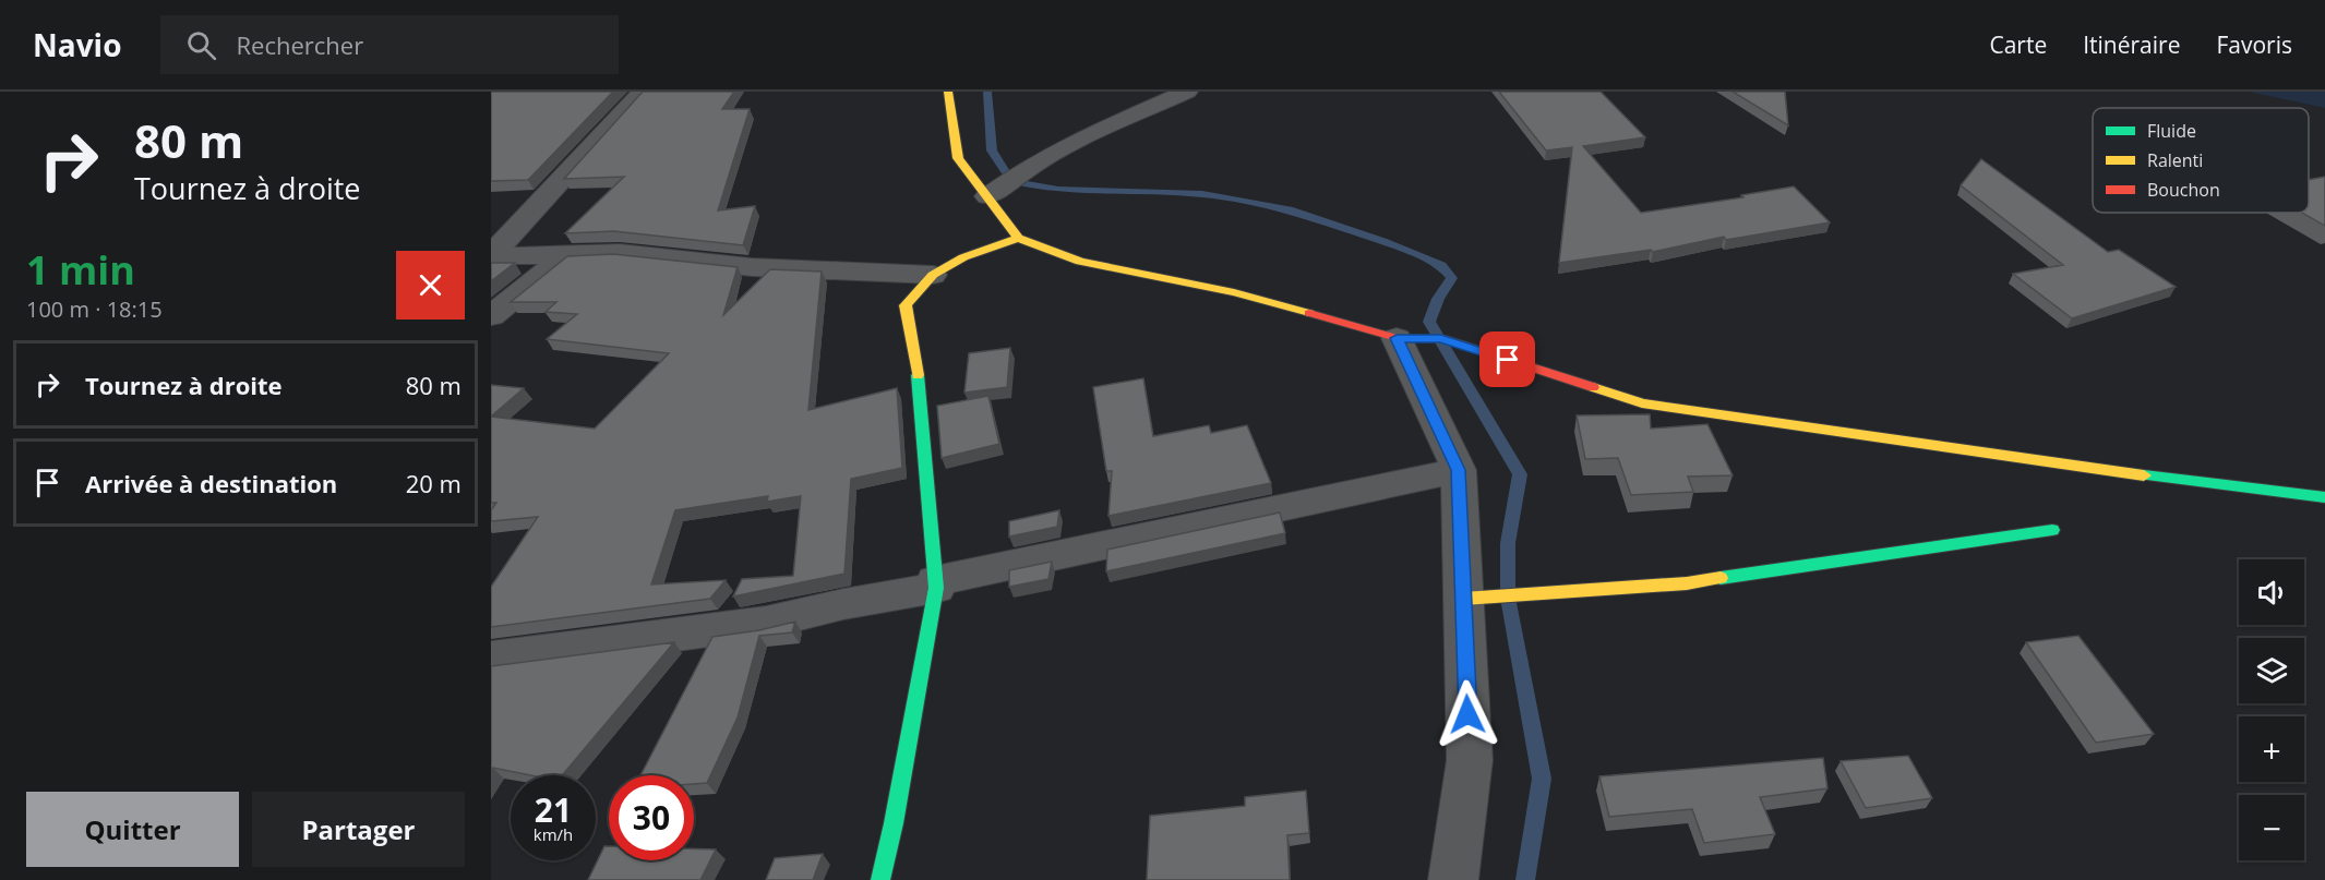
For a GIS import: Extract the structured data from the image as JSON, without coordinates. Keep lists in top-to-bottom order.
{
  "legend": ["Fluide", "Ralenti", "Bouchon"],
  "page": {
    "header": "Navio",
    "search": "Rechercher",
    "nav": ["Carte", "Itinéraire", "Favoris"],
    "turn": ["80 m", "Tournez à droite"],
    "heading": ["1 min", "100 m · 18:15"],
    "list": [
      {
        "name": "Tournez à droite",
        "value": "80 m"
      },
      {
        "name": "Arrivée à destination",
        "value": "20 m"
      }
    ],
    "map_buttons": ["+", "−"],
    "speed": "21 km/h",
    "limit": "30",
    "buttons": ["Quitter", "Partager"]
  }
}
